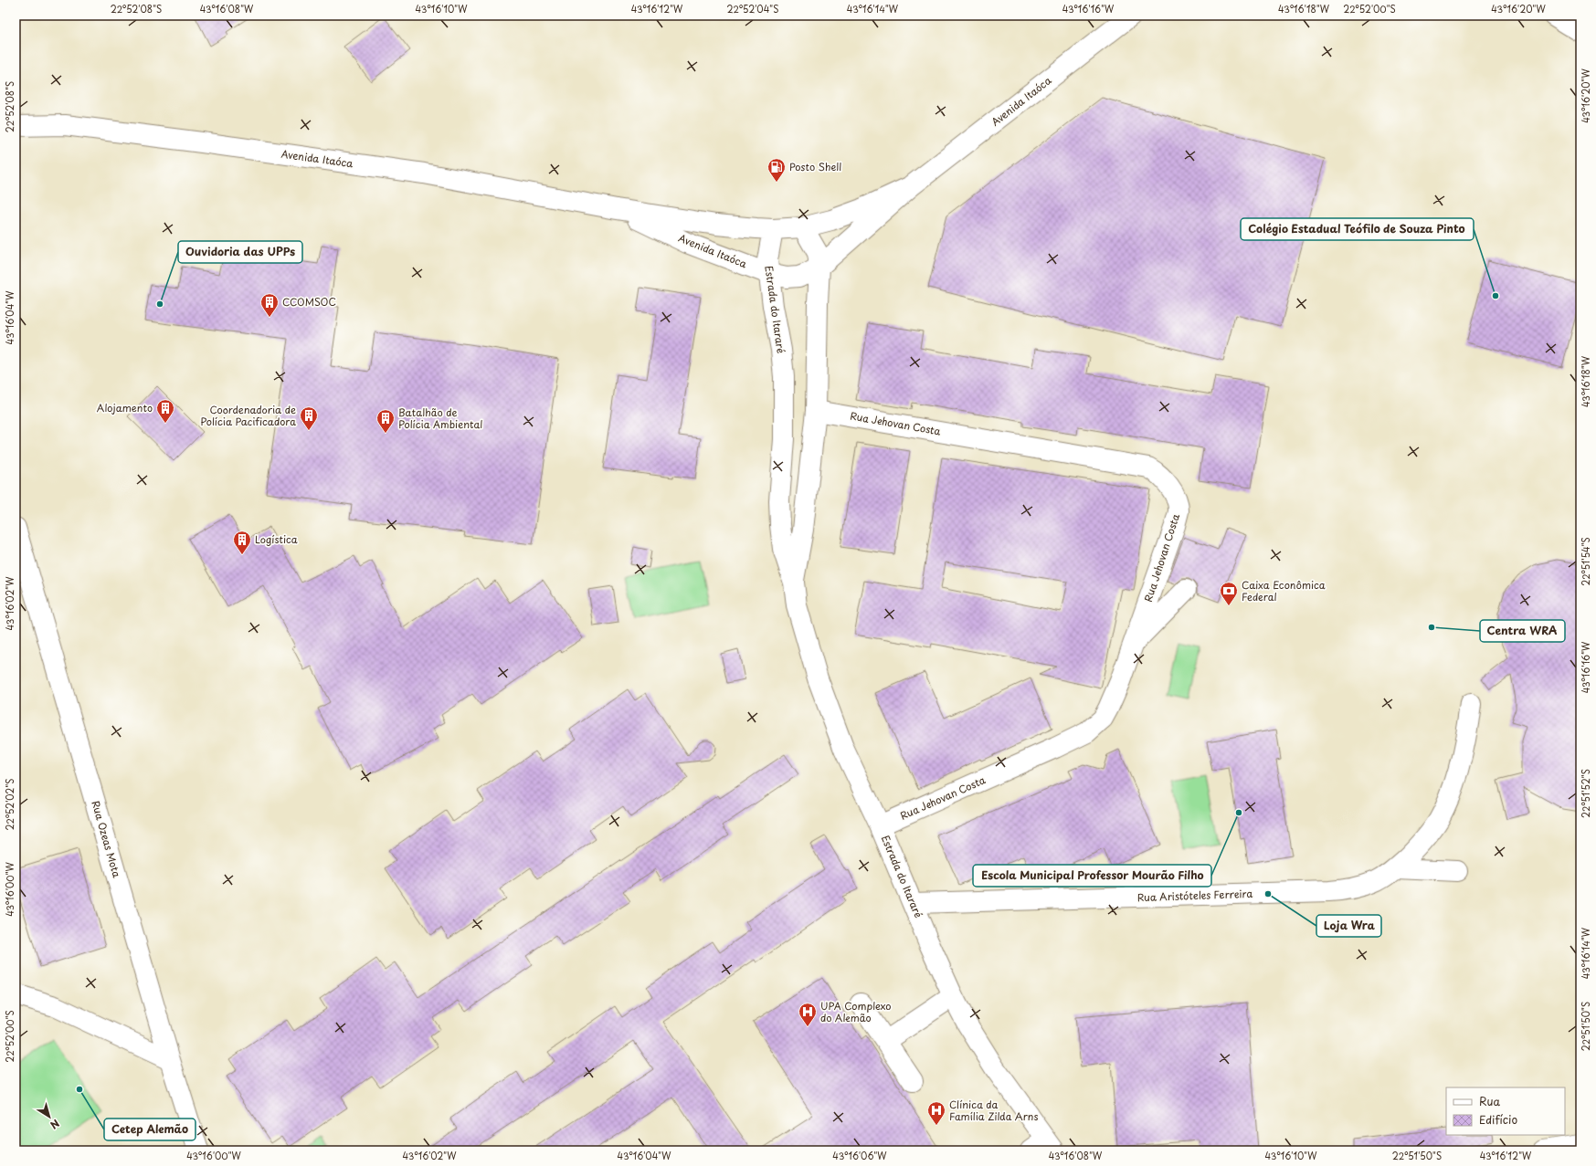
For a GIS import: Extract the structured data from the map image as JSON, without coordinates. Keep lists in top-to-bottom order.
{
  "streets": {
    "main road": [
      "Avenida Itaóca",
      "Estrada do Itararé",
      "Rua Jehovan Costa",
      "Rua Ozeas Mota",
      "Rua Aristóteles Ferreira"
    ]
  },
  "crossings": [
    ["Avenida Itaóca", "Estrada do Itararé"],
    ["Estrada do Itararé", "Rua Jehovan Costa"],
    ["Estrada do Itararé", "Rua Aristóteles Ferreira"]
  ],
  "places": {
    "fuel station": ["Posto Shell"],
    "other": [
      "Colégio Estadual Teófilo de Souza Pinto",
      "Ouvidoria das UPPs",
      "Centra WRA",
      "Escola Municipal Professor Mourão Filho",
      "Loja Wra",
      "Cetep Alemão"
    ],
    "building": [
      "CCOMSOC",
      "Alojamento",
      "Coordenadoria de Polícia Pacificadora",
      "Batalhão de Polícia Ambiental",
      "Logística"
    ],
    "bank": ["Caixa Econômica Federal"],
    "hospital": ["UPA Complexo do Alemão", "Clínica da Família Zilda Arns"]
  },
  "legend": ["Rua", "Edifício"],
  "north": "bottom right",
  "coordinates": [
    "22°52'08\"S",
    "43°16'08\"W",
    "43°16'10\"W",
    "43°16'12\"W",
    "22°52'04\"S",
    "43°16'14\"W",
    "43°16'16\"W",
    "43°16'18\"W",
    "22°52'00\"S",
    "43°16'20\"W",
    "43°16'04\"W",
    "22°51'54\"S",
    "43°16'02\"W",
    "22°51'52\"S",
    "22°52'02\"S",
    "43°16'00\"W",
    "22°51'50\"S",
    "43°16'06\"W"
  ]
}
